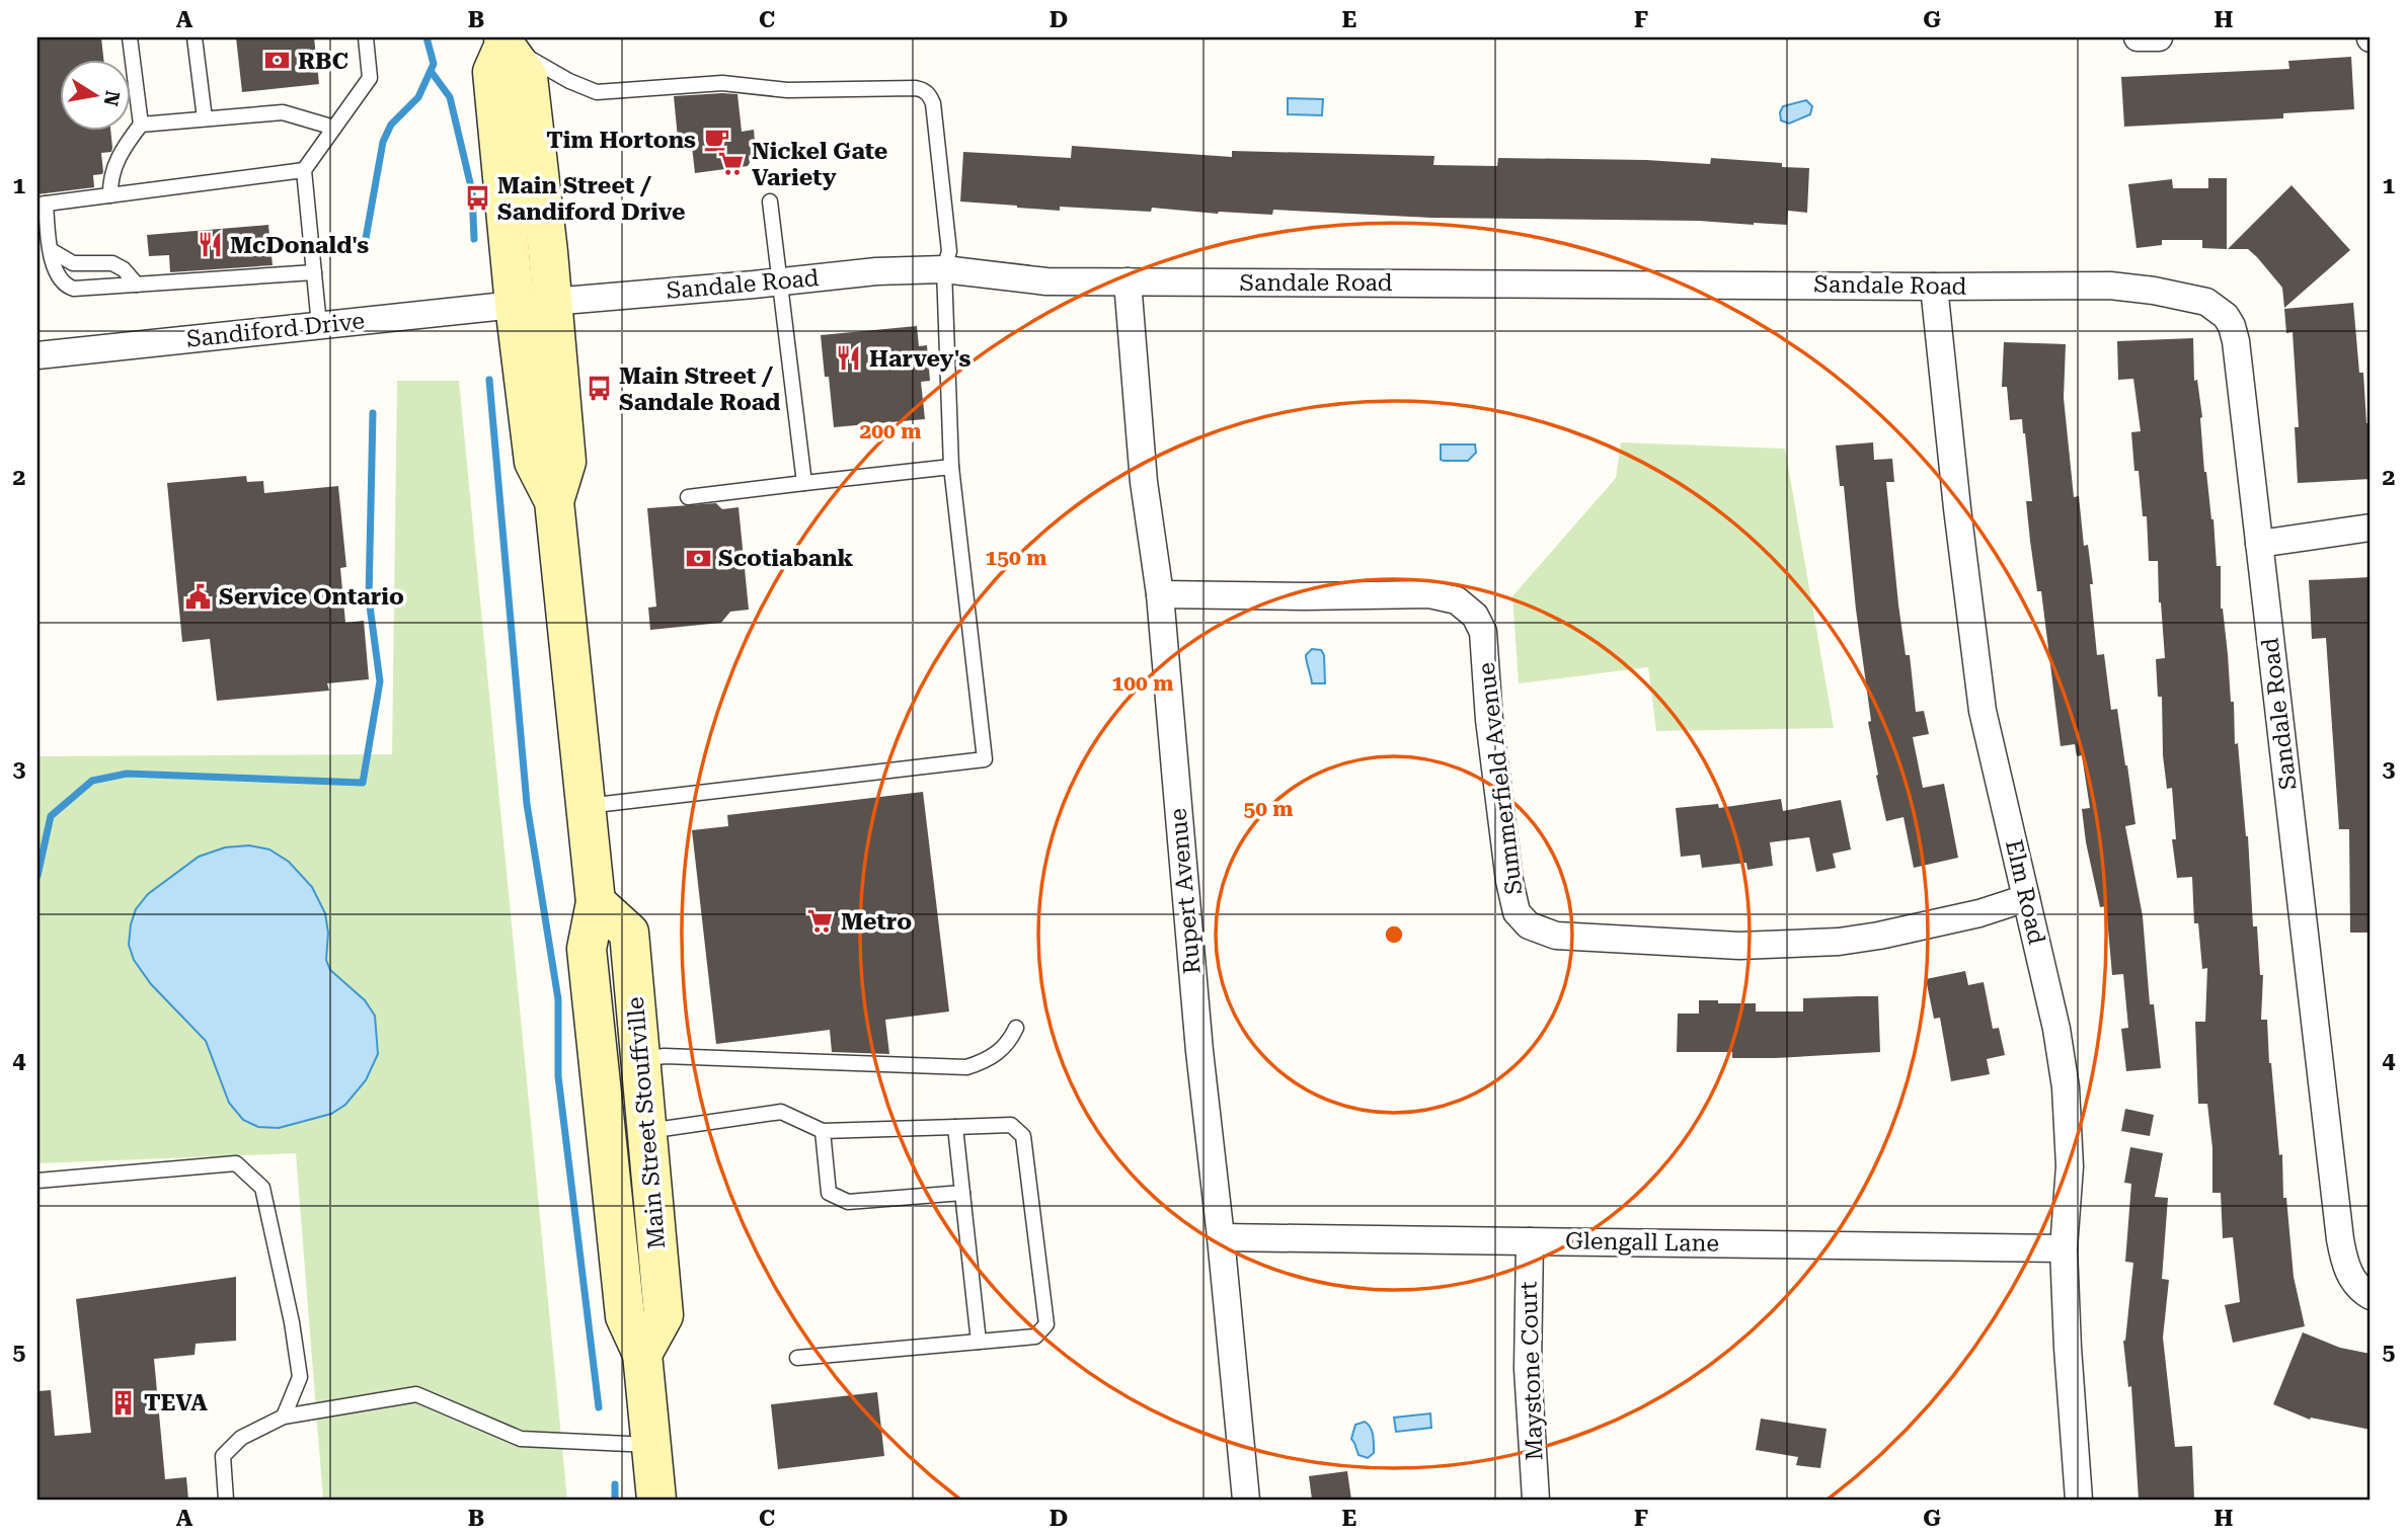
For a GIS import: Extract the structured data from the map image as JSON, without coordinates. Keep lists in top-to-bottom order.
{
  "streets": {
    "main road": ["Main Street Stouffville"],
    "street": [
      "Sandale Road",
      "Sandiford Drive",
      "Summerfield Avenue",
      "Rupert Avenue",
      "Elm Road",
      "Glengall Lane",
      "Maystone Court"
    ]
  },
  "crossings": [
    ["Sandale Road", "Sandiford Drive"],
    ["Sandale Road", "Rupert Avenue"],
    ["Sandale Road", "Elm Road"],
    ["Sandale Road", "Main Street Stouffville"],
    ["Sandiford Drive", "Main Street Stouffville"],
    ["Summerfield Avenue", "Rupert Avenue"],
    ["Summerfield Avenue", "Elm Road"],
    ["Rupert Avenue", "Glengall Lane"],
    ["Elm Road", "Glengall Lane"],
    ["Glengall Lane", "Maystone Court"]
  ],
  "places": {
    "bank": ["RBC", "Scotiabank"],
    "cafe": ["Tim Hortons"],
    "supermarket": ["Nickel Gate Variety", "Metro"],
    "bus stop": ["Main Street / Sandiford Drive", "Main Street / Sandale Road"],
    "restaurant": ["McDonald's", "Harvey's"],
    "public building": ["Service Ontario"],
    "building": ["TEVA"]
  },
  "north": "right",
  "grid": {
    "columns": [
      "A",
      "B",
      "C",
      "D",
      "E",
      "F",
      "G",
      "H"
    ],
    "rows": [
      "1",
      "2",
      "3",
      "4",
      "5"
    ]
  },
  "rings": [
    "200 m",
    "150 m",
    "100 m",
    "50 m"
  ]
}
